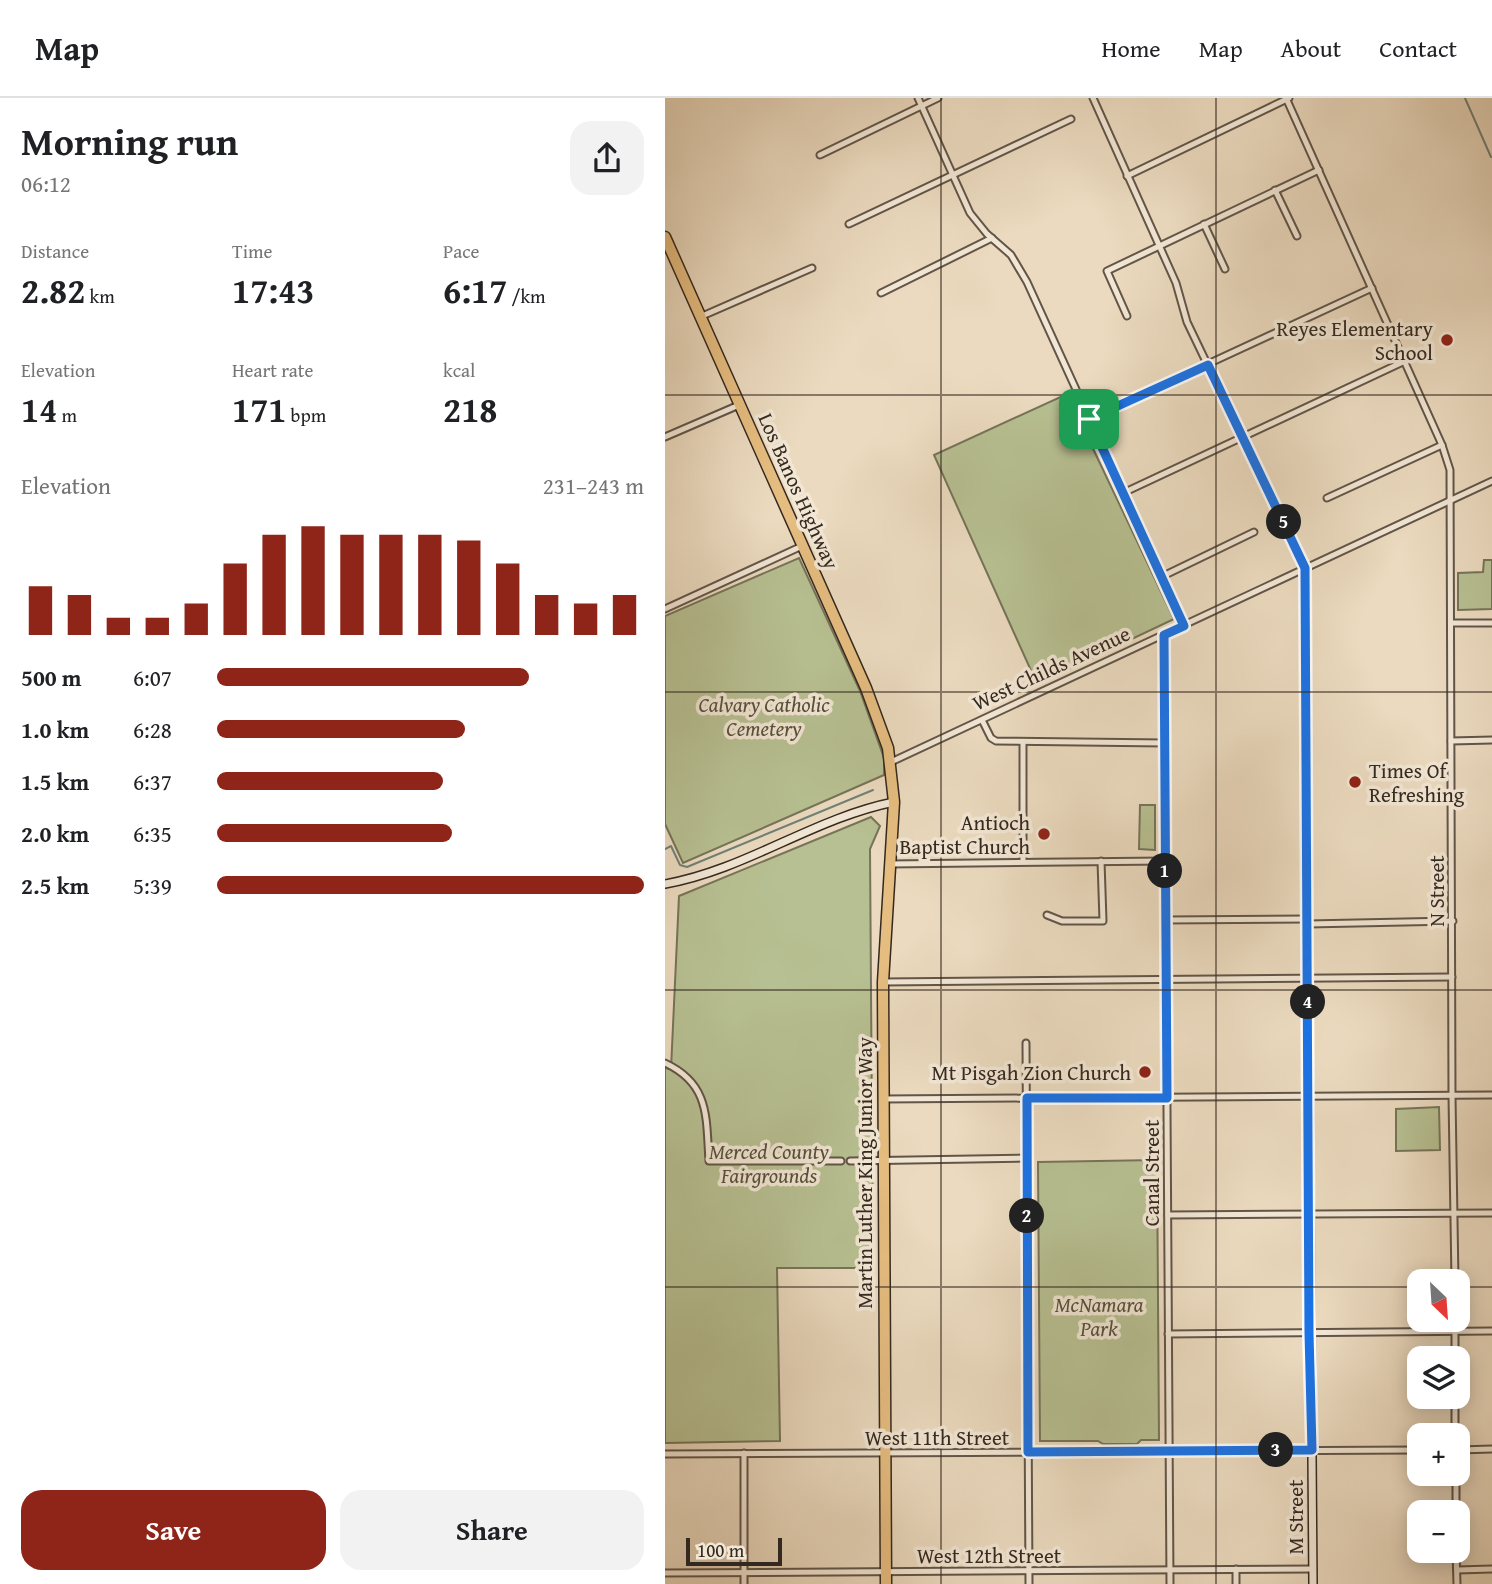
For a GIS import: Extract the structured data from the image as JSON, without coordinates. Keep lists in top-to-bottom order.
{
  "streets": {
    "highway": ["Los Banos Highway", "Martin Luther King Junior Way"],
    "street": [
      "West Childs Avenue",
      "N Street",
      "Canal Street",
      "West 11th Street",
      "M Street",
      "West 12th Street"
    ]
  },
  "crossings": [
    ["Los Banos Highway", "West Childs Avenue"],
    ["Los Banos Highway", "Martin Luther King Junior Way"],
    ["West Childs Avenue", "N Street"],
    ["West Childs Avenue", "Martin Luther King Junior Way"],
    ["West Childs Avenue", "Canal Street"],
    ["West Childs Avenue", "M Street"],
    ["Martin Luther King Junior Way", "West 11th Street"],
    ["Martin Luther King Junior Way", "West 12th Street"],
    ["Canal Street", "West 11th Street"],
    ["Canal Street", "West 12th Street"],
    ["West 11th Street", "M Street"],
    ["M Street", "West 12th Street"]
  ],
  "parks": ["Calvary Catholic Cemetery", "Merced County Fairgrounds", "McNamara Park"],
  "places": [
    "Reyes Elementary School",
    "Times Of Refreshing",
    "Antioch Baptist Church",
    "Mt Pisgah Zion Church"
  ],
  "scale_bar": "100 m",
  "north": "bottom right",
  "page": {
    "header": "Map",
    "nav": [
      "Home",
      "Map",
      "About",
      "Contact"
    ],
    "heading": ["Morning run", "06:12"],
    "stats": [
      ["Distance", "2.82 km"],
      ["Time", "17:43"],
      ["Pace", "6:17 /km"],
      ["Elevation", "14 m"],
      ["Heart rate", "171 bpm"],
      ["kcal", "218"]
    ],
    "chart": ["Elevation", "231–243 m"],
    "pins": [
      "5",
      "1",
      "4",
      "2",
      "3"
    ],
    "list": [
      {
        "name": "500 m",
        "note": "6:07"
      },
      {
        "name": "1.0 km",
        "note": "6:28"
      },
      {
        "name": "1.5 km",
        "note": "6:37"
      },
      {
        "name": "2.0 km",
        "note": "6:35"
      },
      {
        "name": "2.5 km",
        "note": "5:39"
      }
    ],
    "map_buttons": ["+", "−"],
    "buttons": ["Save", "Share"],
    "scale": "100 m"
  }
}
